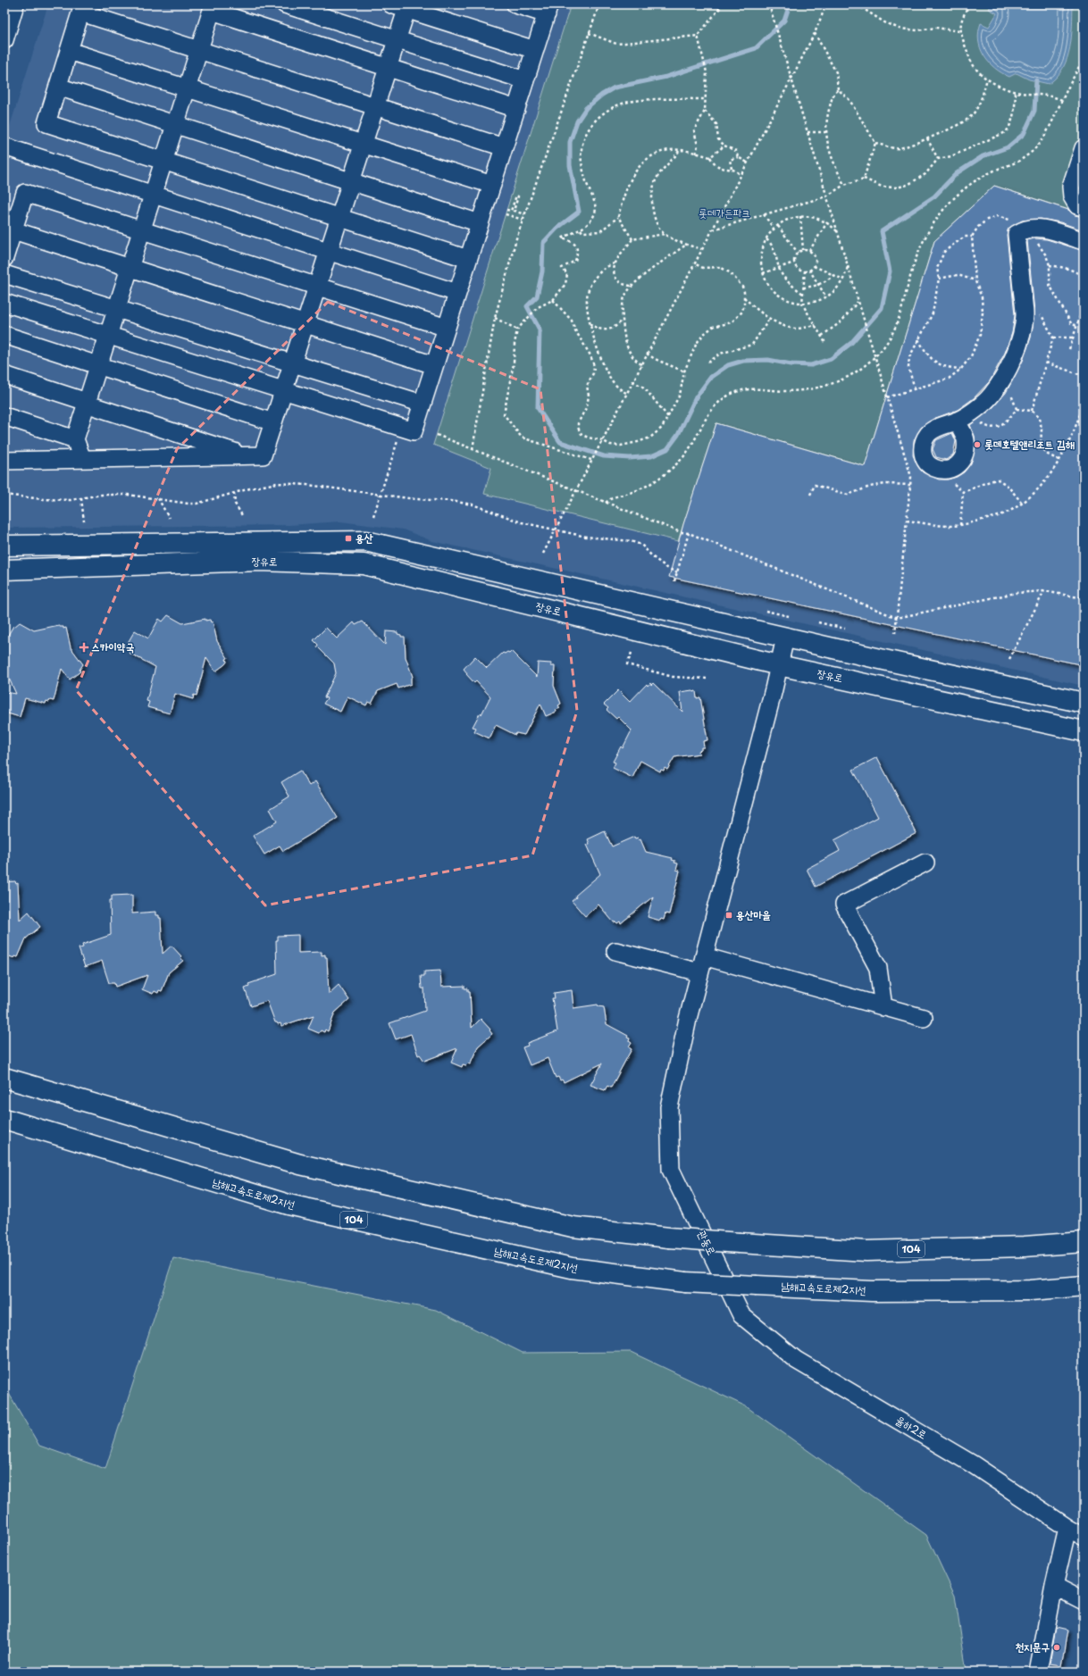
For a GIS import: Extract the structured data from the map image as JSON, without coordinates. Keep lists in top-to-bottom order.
{
  "streets": {
    "main road": ["장유로", "남해고속도로제2지선", "104"],
    "street": ["관동로", "율하2로"]
  },
  "crossings": [
    ["관동로", "율하2로"]
  ],
  "parks": ["롯데가든파크"],
  "places": {
    "other": ["롯데호텔앤리조트 김해", "천지문구"],
    "transit": ["용산", "용산마을"],
    "health": ["스카이약국"]
  }
}
